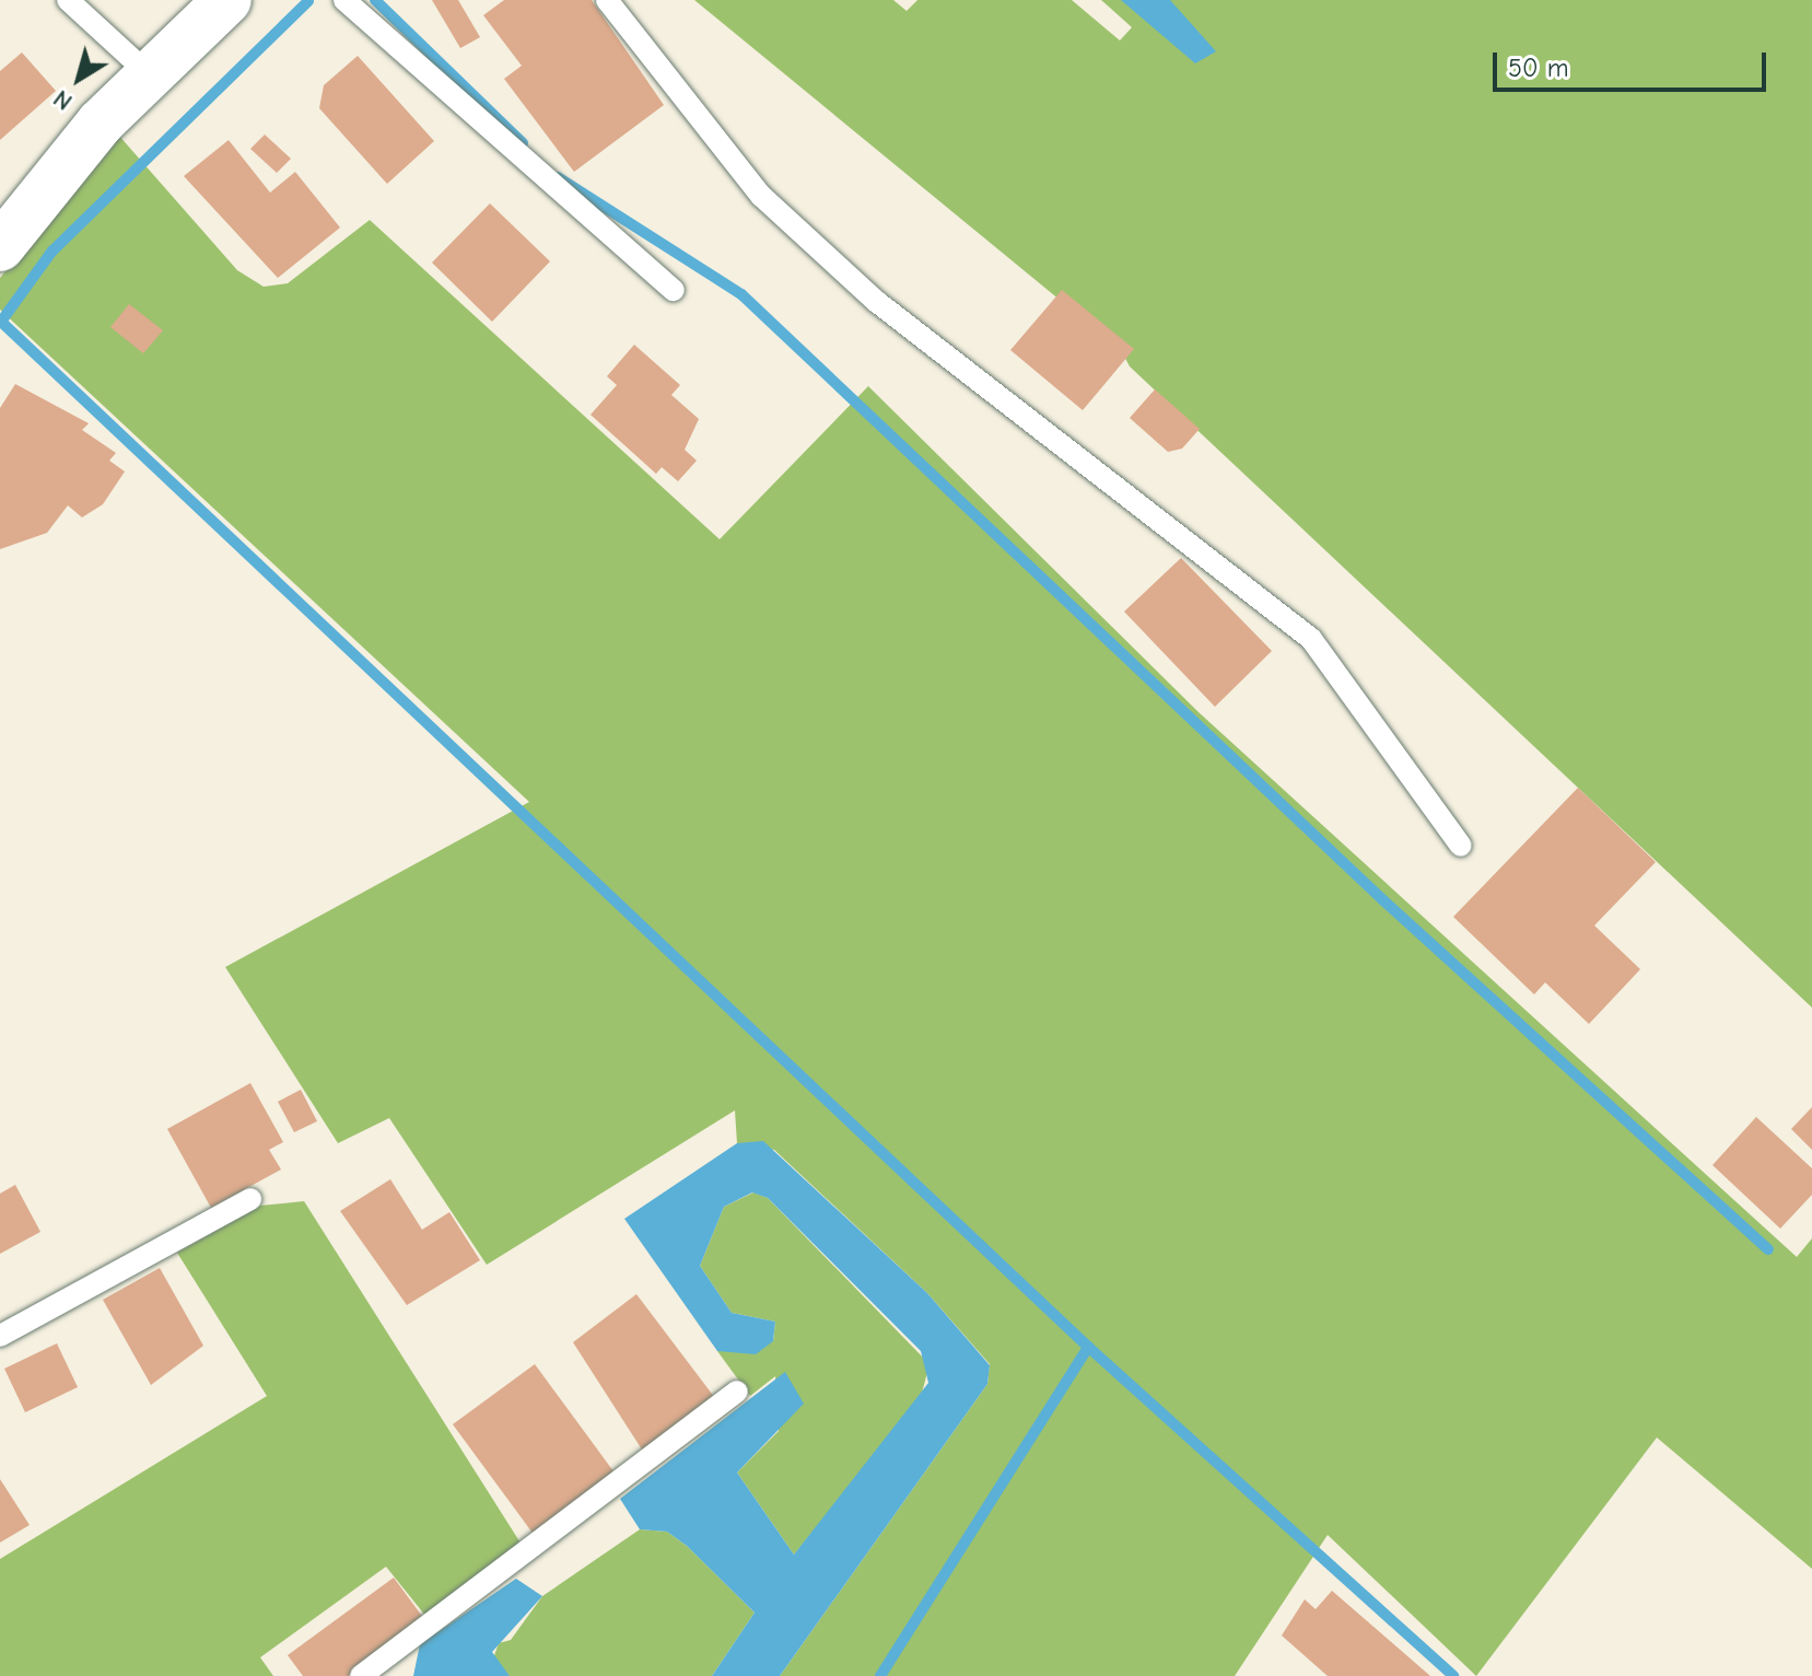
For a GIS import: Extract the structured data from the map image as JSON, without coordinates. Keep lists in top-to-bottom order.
{
  "scale_bar": "50 m",
  "north": "bottom left"
}
